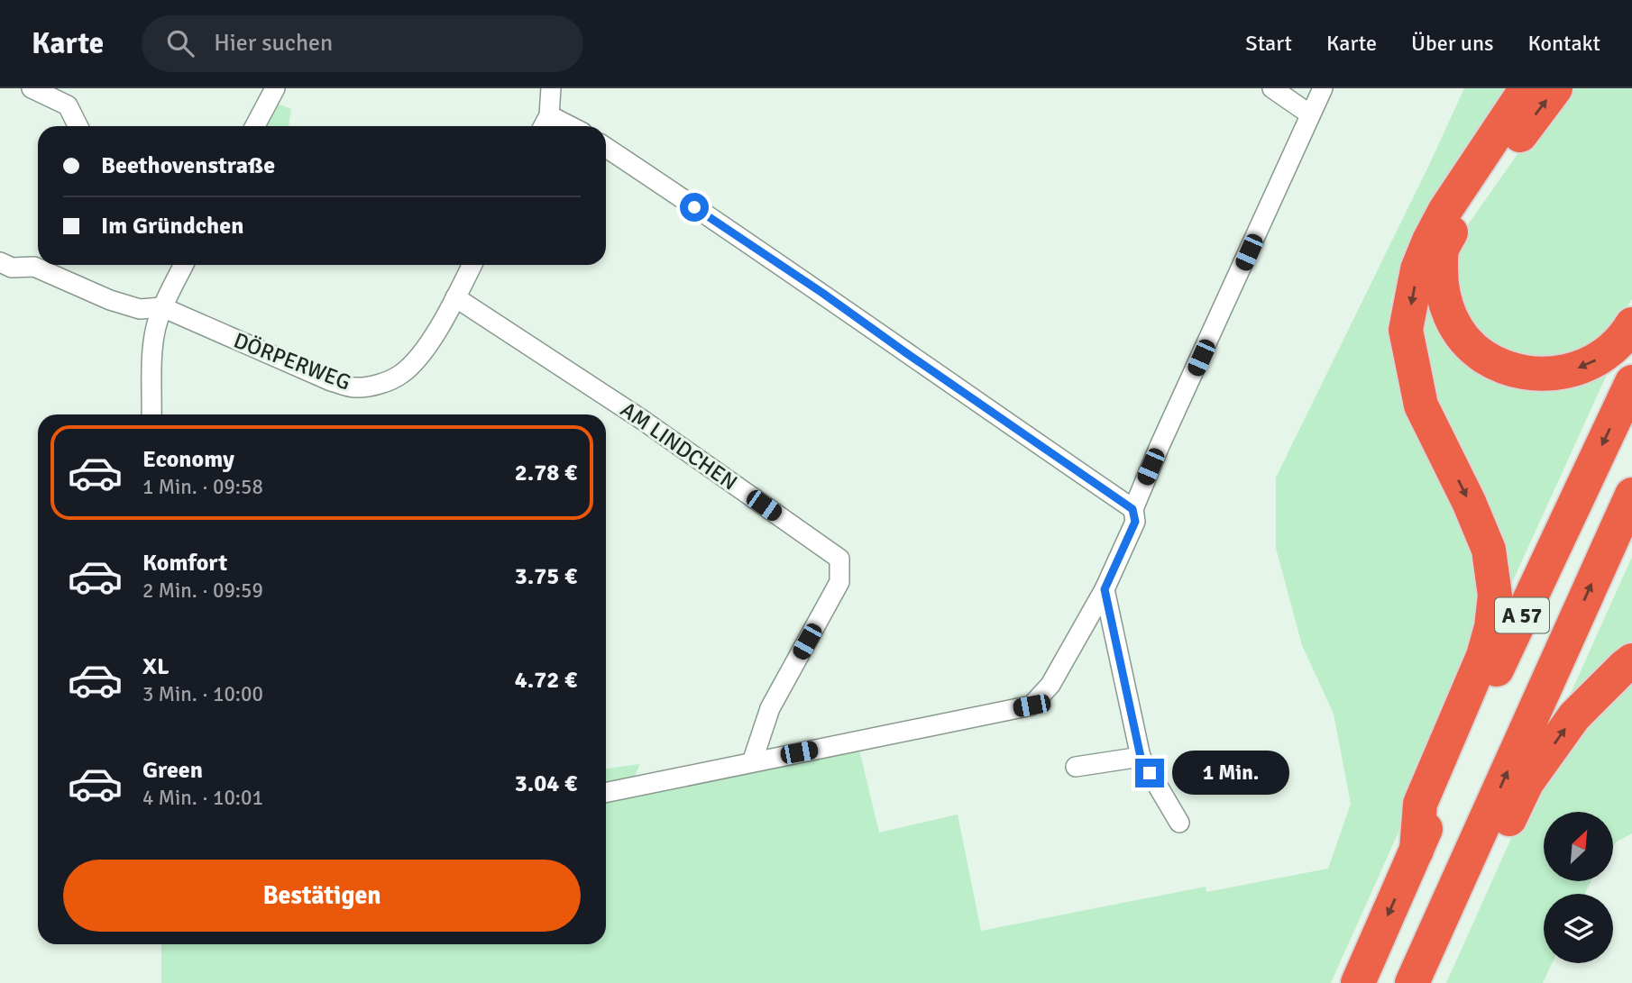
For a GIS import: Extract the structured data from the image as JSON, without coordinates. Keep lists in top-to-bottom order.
{
  "streets": {
    "highway": ["A 57"],
    "street": ["DÖRPERWEG", "AM LINDCHEN"]
  },
  "crossings": [
    ["DÖRPERWEG", "AM LINDCHEN"]
  ],
  "north": "top right",
  "page": {
    "header": "Karte",
    "search": "Hier suchen",
    "nav": [
      "Start",
      "Karte",
      "Über uns",
      "Kontakt"
    ],
    "banner": ["Beethovenstraße", "Im Gründchen"],
    "list": [
      {
        "name": "Economy",
        "note": "1 Min. · 09:58",
        "value": "2.78 €"
      },
      {
        "name": "Komfort",
        "note": "2 Min. · 09:59",
        "value": "3.75 €"
      },
      {
        "name": "XL",
        "note": "3 Min. · 10:00",
        "value": "4.72 €"
      },
      {
        "name": "Green",
        "note": "4 Min. · 10:01",
        "value": "3.04 €"
      }
    ],
    "bubble": "1 Min.",
    "buttons": "Bestätigen"
  }
}
